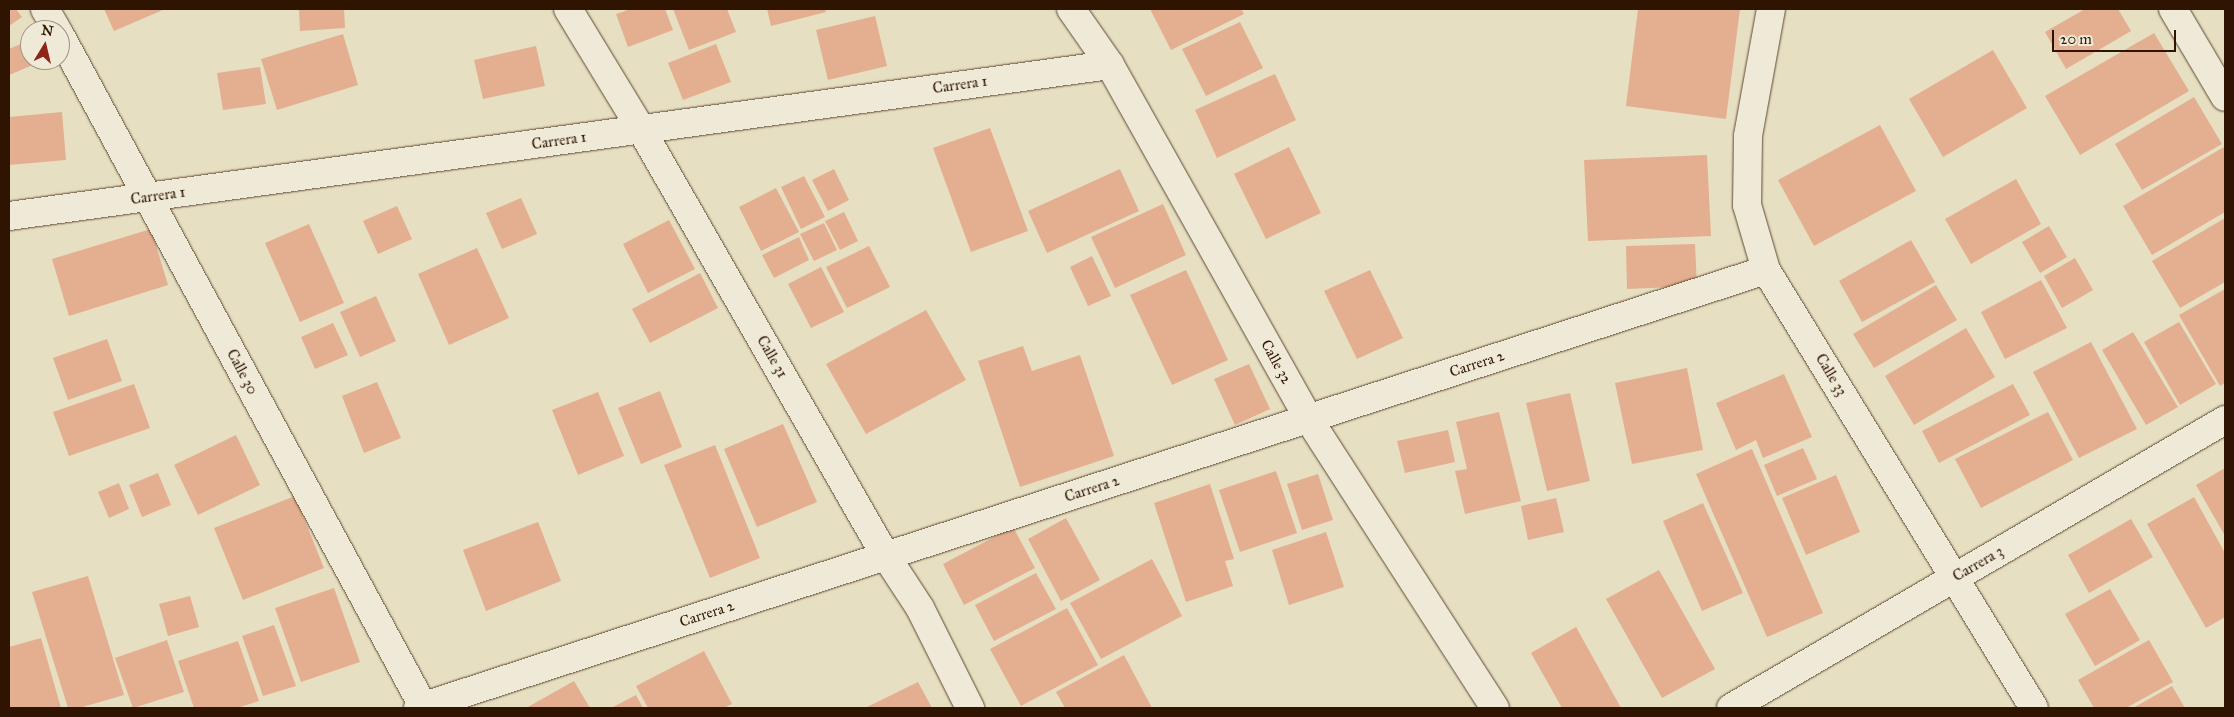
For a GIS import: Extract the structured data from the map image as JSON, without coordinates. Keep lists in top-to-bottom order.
{
  "streets": {
    "street": [
      "Carrera 1",
      "Calle 31",
      "Calle 32",
      "Carrera 2",
      "Calle 30",
      "Calle 33",
      "Carrera 3"
    ]
  },
  "crossings": [
    ["Carrera 1", "Calle 31"],
    ["Carrera 1", "Calle 32"],
    ["Carrera 1", "Calle 30"],
    ["Calle 31", "Carrera 2"],
    ["Calle 32", "Carrera 2"],
    ["Carrera 2", "Calle 30"],
    ["Carrera 2", "Calle 33"],
    ["Calle 33", "Carrera 3"]
  ],
  "scale_bar": "20 m",
  "north": "top"
}
